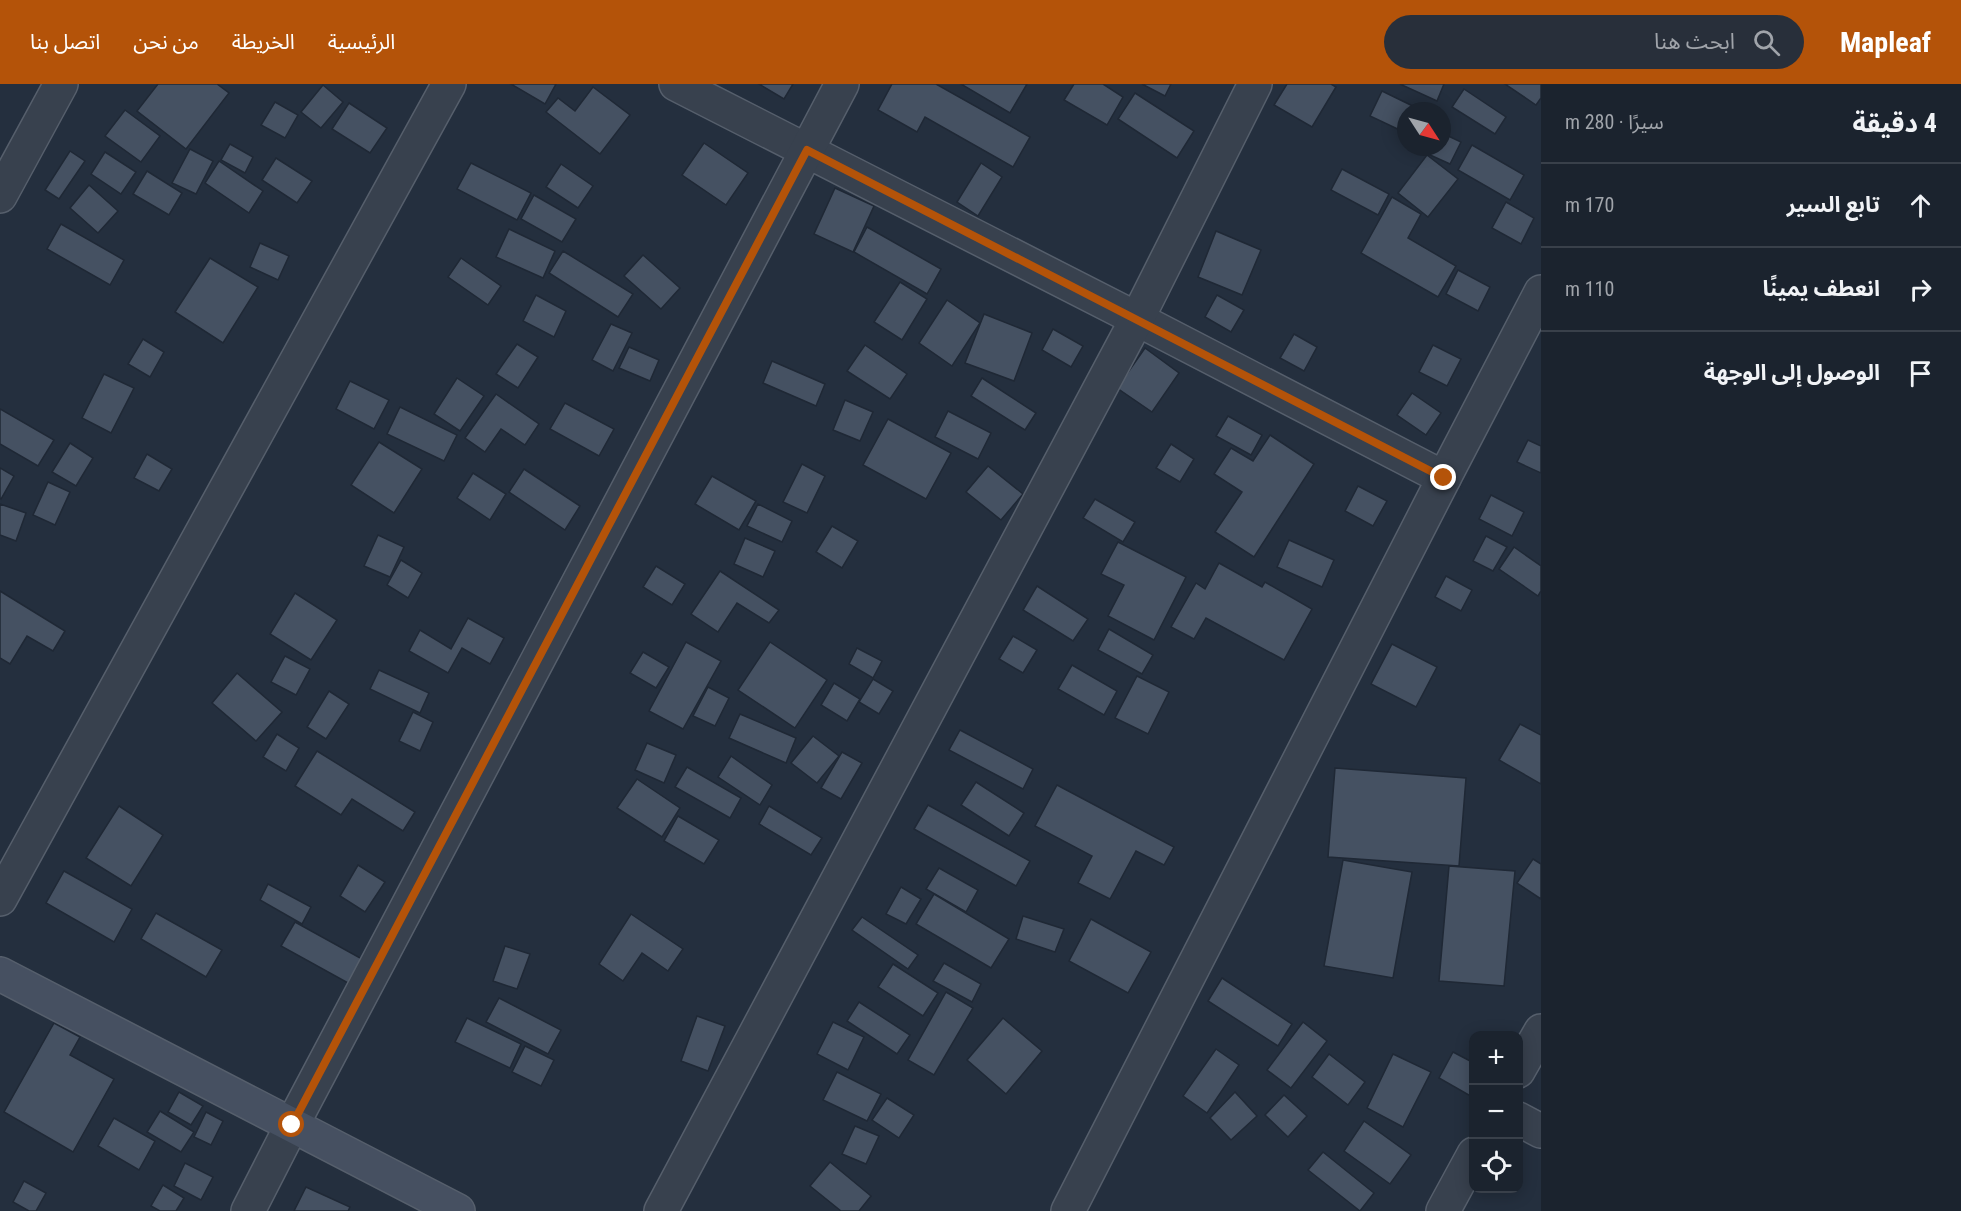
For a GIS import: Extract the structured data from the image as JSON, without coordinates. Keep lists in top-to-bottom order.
{
  "north": "bottom right",
  "page": {
    "header": "Mapleaf",
    "search": "ابحث هنا",
    "nav": [
      "الرئيسية",
      "الخريطة",
      "من نحن",
      "اتصل بنا"
    ],
    "heading": ["4 دقيقة", "سيرًا · 280 m"],
    "list": [
      ["تابع السير", "170 m"],
      ["انعطف يمينًا", "110 m"],
      "الوصول إلى الوجهة"
    ],
    "map_buttons": ["+", "−"]
  }
}
